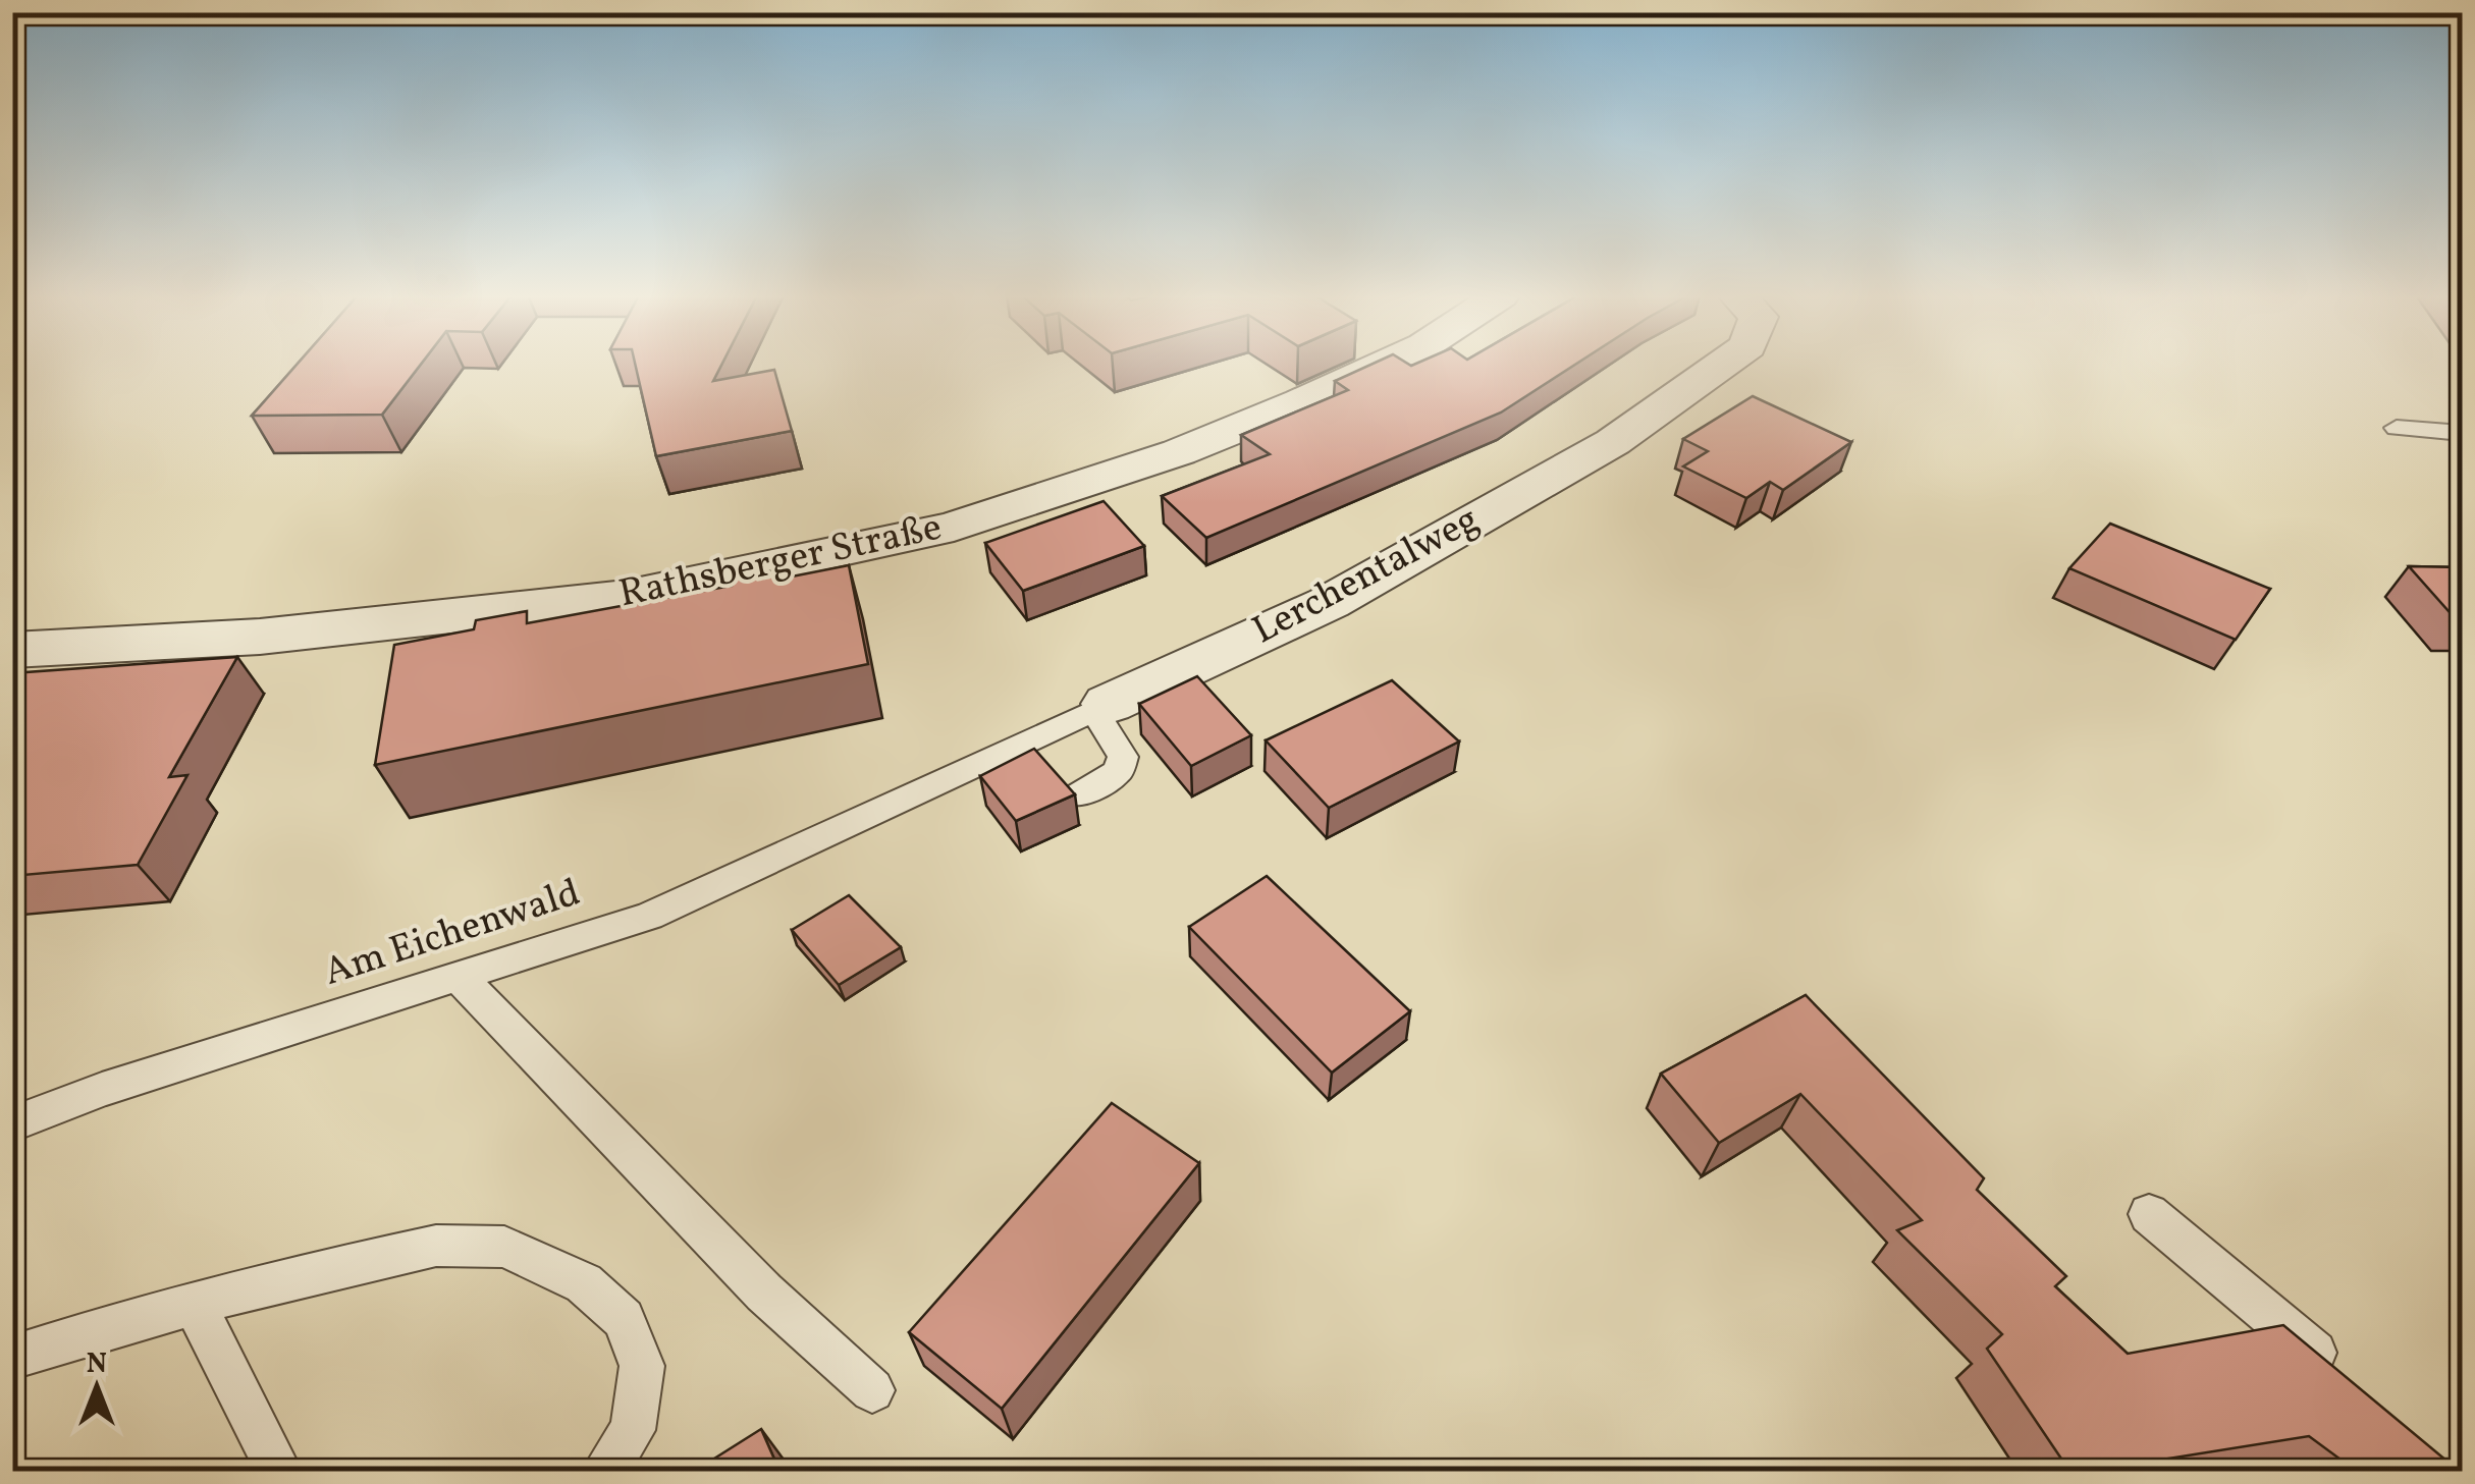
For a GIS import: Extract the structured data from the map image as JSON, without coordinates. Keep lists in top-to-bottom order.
{
  "streets": {
    "street": ["Rathsberger Straße", "Lerchentalweg"],
    "lane": ["Am Eichenwald"]
  },
  "crossings": [
    ["Lerchentalweg", "Am Eichenwald"]
  ],
  "north": "top"
}
